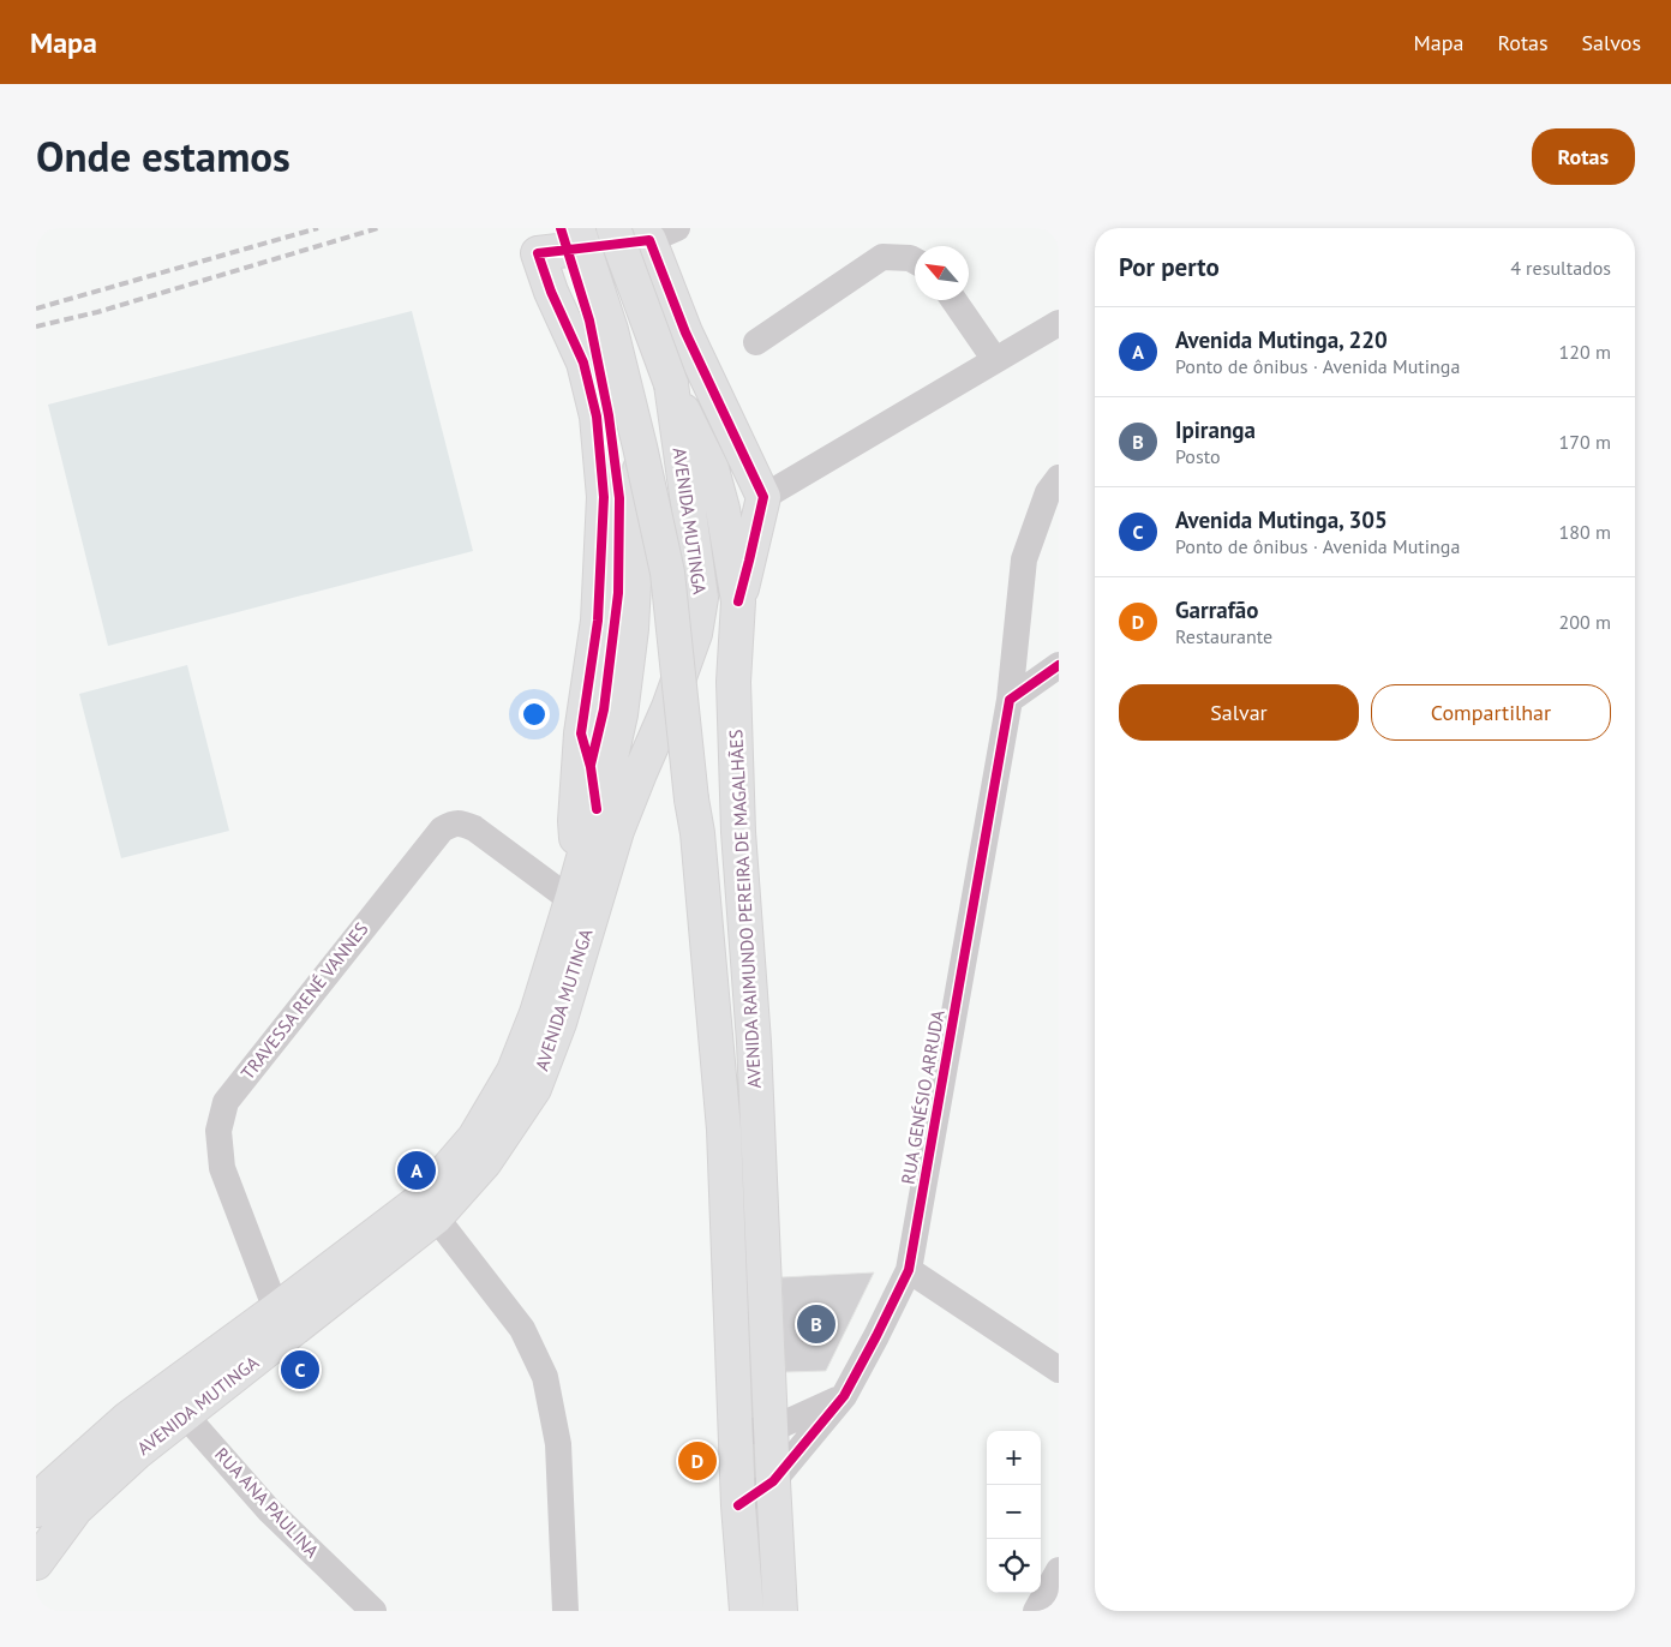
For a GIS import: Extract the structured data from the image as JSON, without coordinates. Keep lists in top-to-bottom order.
{
  "streets": {
    "main road": ["AVENIDA MUTINGA", "AVENIDA RAIMUNDO PEREIRA DE MAGALHÃES"],
    "street": ["TRAVESSA RENÉ VANNES", "RUA GENÉSIO ARRUDA", "RUA ANA PAULINA"]
  },
  "crossings": [
    ["AVENIDA MUTINGA", "AVENIDA RAIMUNDO PEREIRA DE MAGALHÃES"],
    ["AVENIDA MUTINGA", "TRAVESSA RENÉ VANNES"],
    ["AVENIDA MUTINGA", "RUA ANA PAULINA"],
    ["AVENIDA RAIMUNDO PEREIRA DE MAGALHÃES", "RUA GENÉSIO ARRUDA"]
  ],
  "north": "top left",
  "page": {
    "header": "Mapa",
    "nav": ["Mapa", "Rotas", "Salvos"],
    "title": "Onde estamos",
    "buttons": [
      "Rotas",
      ["Salvar", "Compartilhar"]
    ],
    "heading": ["Por perto", "4 resultados"],
    "list": [
      {
        "mark": "A",
        "name": "Avenida Mutinga, 220",
        "note": "Ponto de ônibus · Avenida Mutinga",
        "value": "120 m"
      },
      {
        "mark": "B",
        "name": "Ipiranga",
        "note": "Posto",
        "value": "170 m"
      },
      {
        "mark": "C",
        "name": "Avenida Mutinga, 305",
        "note": "Ponto de ônibus · Avenida Mutinga",
        "value": "180 m"
      },
      {
        "mark": "D",
        "name": "Garrafão",
        "note": "Restaurante",
        "value": "200 m"
      }
    ],
    "pins": [
      "A",
      "B",
      "C",
      "D"
    ],
    "map_buttons": ["+", "−"]
  }
}
